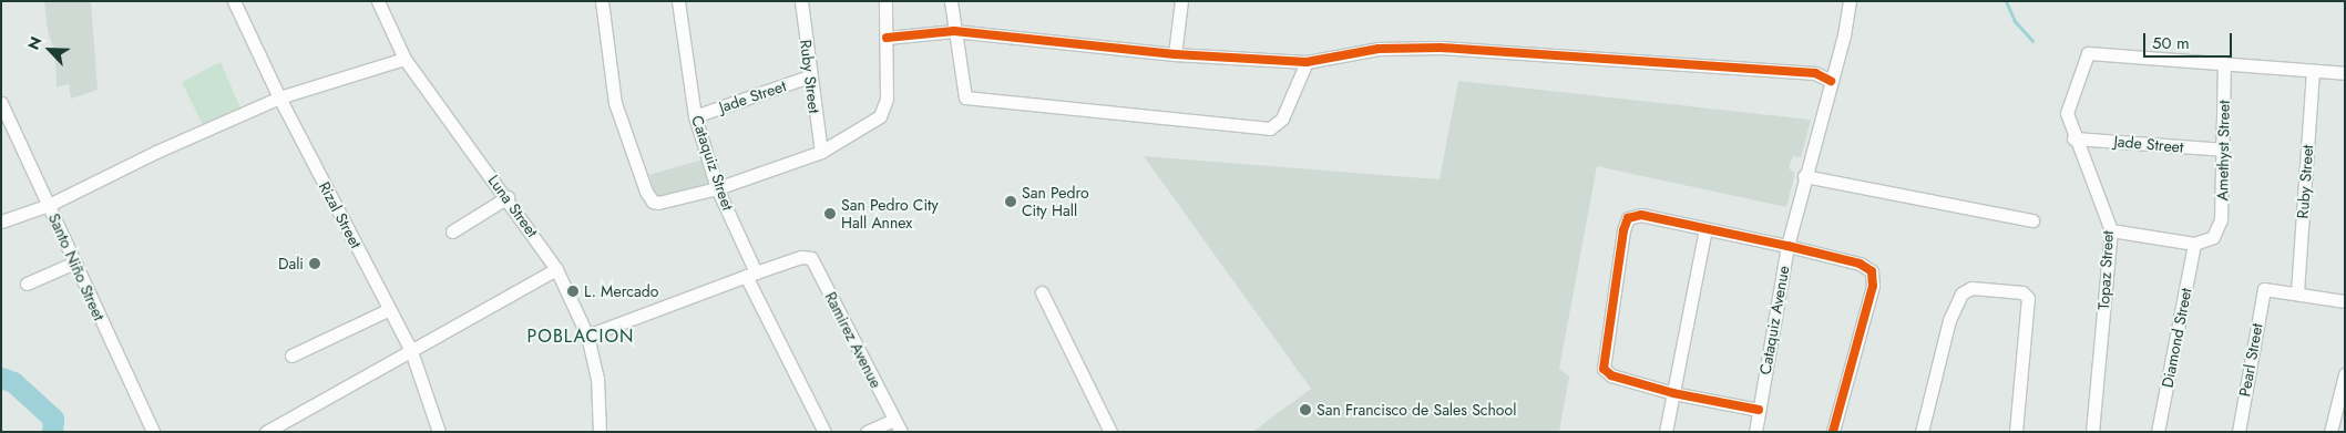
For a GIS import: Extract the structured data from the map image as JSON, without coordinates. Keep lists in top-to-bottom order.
{
  "streets": {
    "street": [
      "Ruby Street",
      "Jade Street",
      "Amethyst Street",
      "Cataquiz Street",
      "Luna Street",
      "Rizal Street",
      "Santo Niño Street",
      "Topaz Street",
      "Cataquiz Avenue",
      "Diamond Street",
      "Ramirez Avenue",
      "Pearl Street"
    ]
  },
  "crossings": [
    ["Ruby Street", "Jade Street"],
    ["Ruby Street", "Pearl Street"],
    ["Jade Street", "Amethyst Street"],
    ["Jade Street", "Cataquiz Street"],
    ["Jade Street", "Topaz Street"],
    ["Amethyst Street", "Topaz Street"],
    ["Amethyst Street", "Diamond Street"],
    ["Cataquiz Street", "Ramirez Avenue"]
  ],
  "districts": ["POBLACION"],
  "places": [
    "San Pedro City Hall",
    "San Pedro City Hall Annex",
    "Dali",
    "L. Mercado",
    "San Francisco de Sales School"
  ],
  "scale_bar": "50 m",
  "north": "top left"
}
